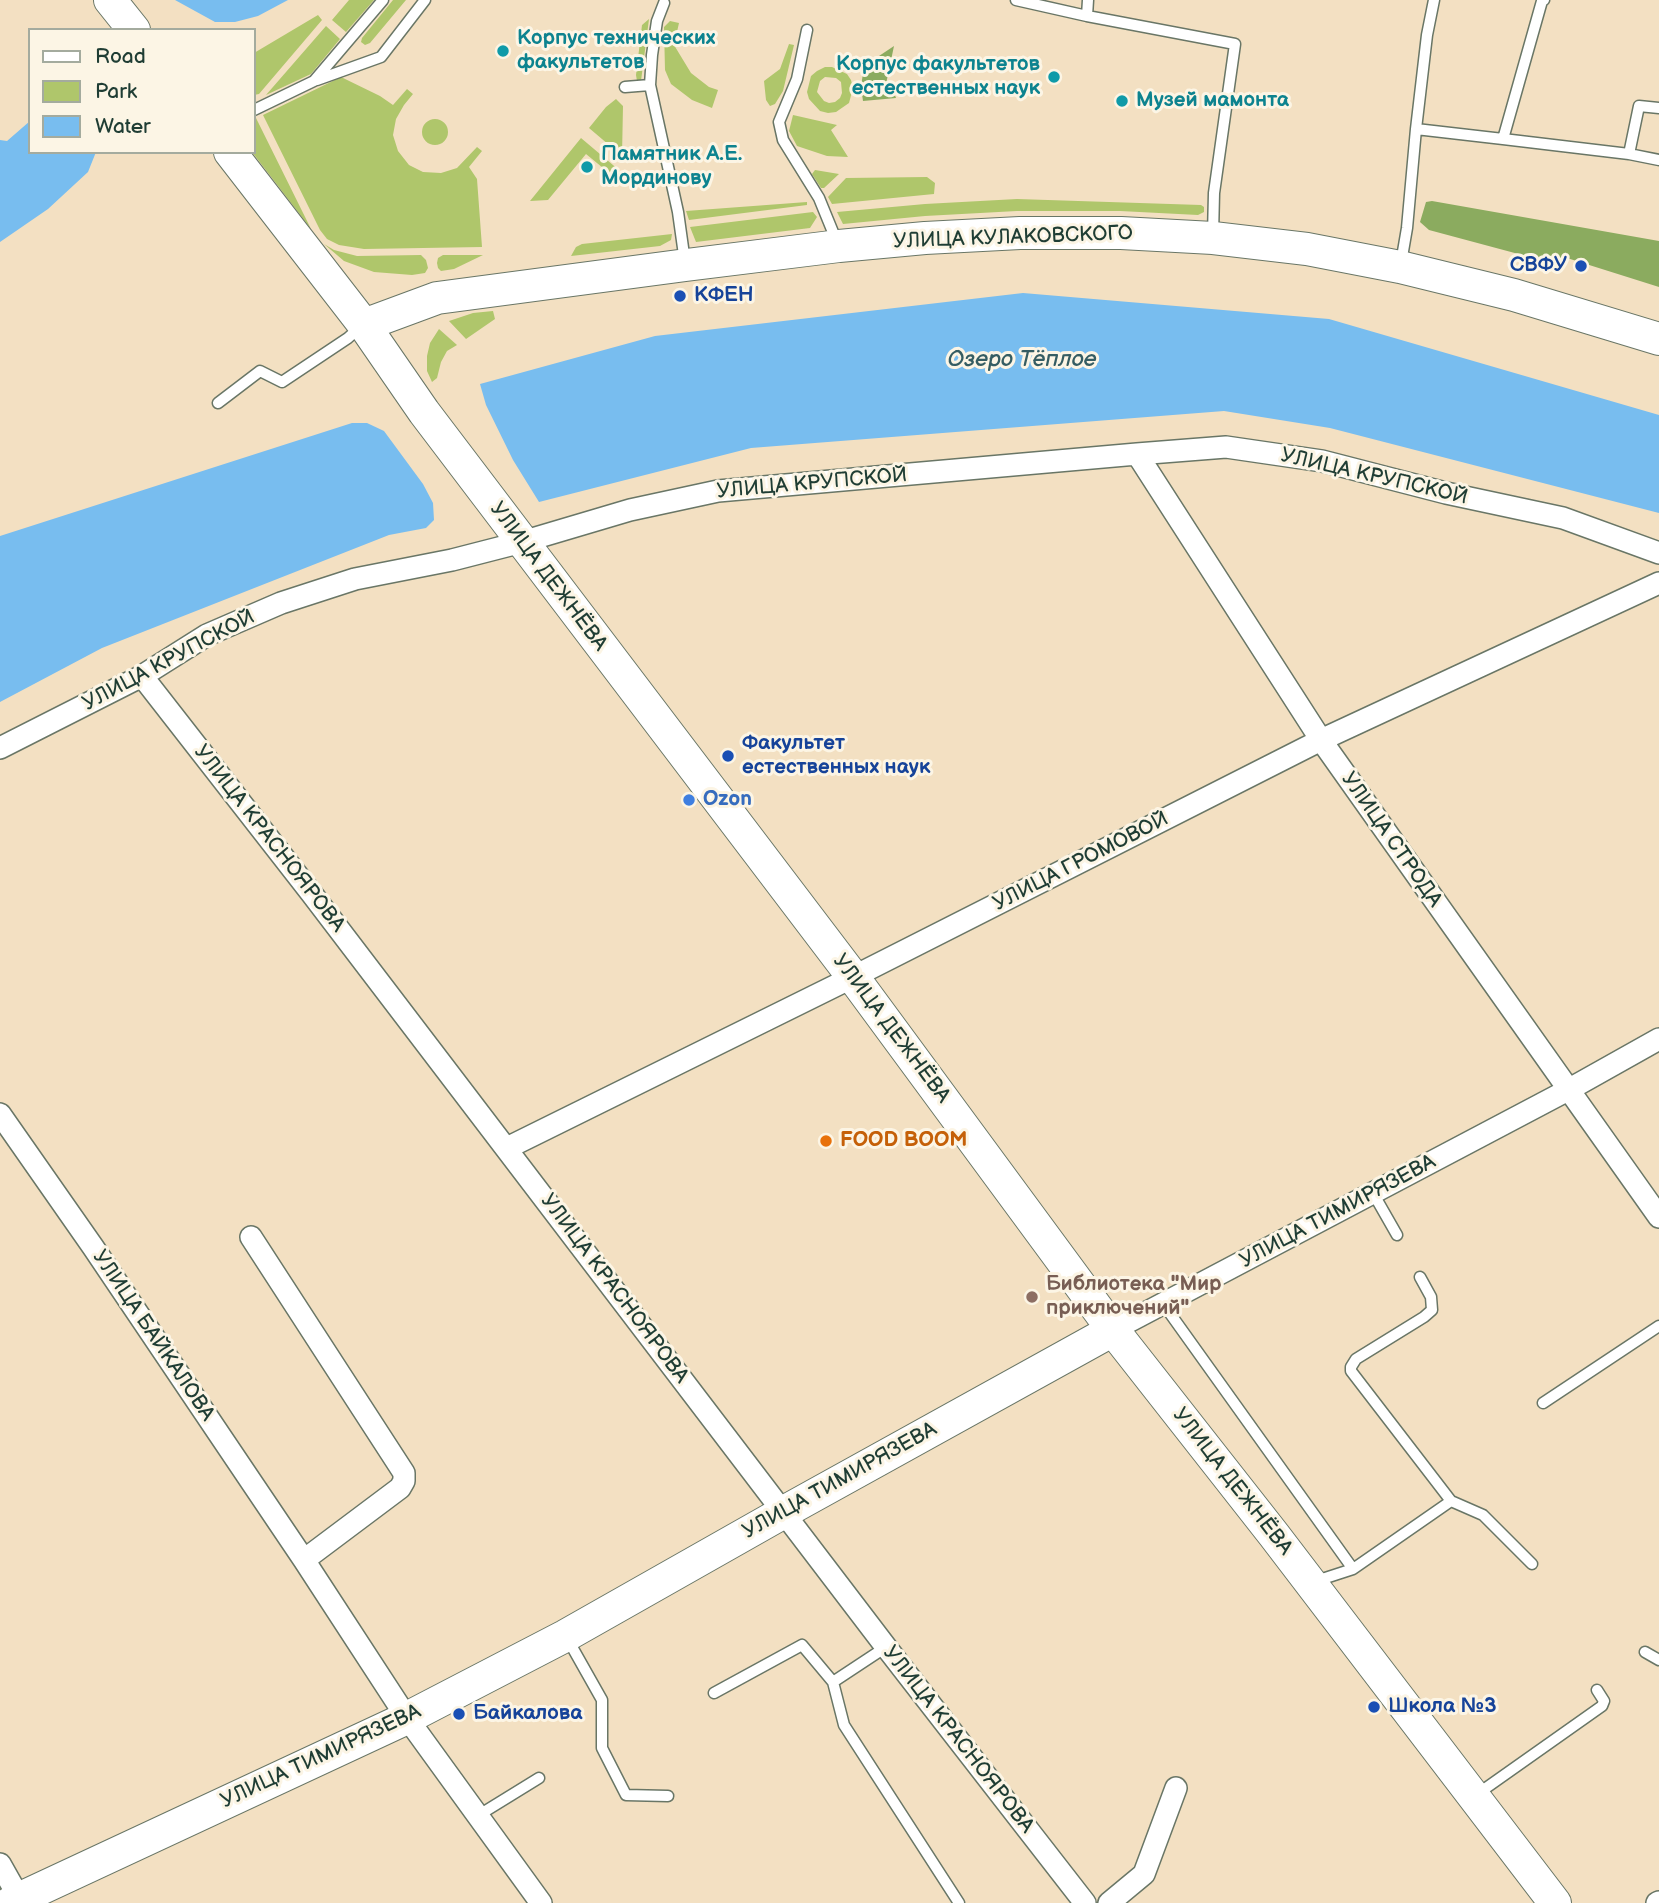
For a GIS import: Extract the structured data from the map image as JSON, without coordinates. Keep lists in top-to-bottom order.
{
  "streets": {
    "main road": ["УЛИЦА КУЛАКОВСКОГО", "УЛИЦА ДЕЖНЁВА", "УЛИЦА ТИМИРЯЗЕВА"],
    "street": [
      "УЛИЦА КРУПСКОЙ",
      "УЛИЦА КРАСНОЯРОВА",
      "УЛИЦА СТРОДА",
      "УЛИЦА ГРОМОВОЙ",
      "УЛИЦА БАЙКАЛОВА"
    ]
  },
  "crossings": [
    ["УЛИЦА КУЛАКОВСКОГО", "УЛИЦА ДЕЖНЁВА"],
    ["УЛИЦА КРУПСКОЙ", "УЛИЦА ДЕЖНЁВА"],
    ["УЛИЦА КРУПСКОЙ", "УЛИЦА КРАСНОЯРОВА"],
    ["УЛИЦА КРУПСКОЙ", "УЛИЦА СТРОДА"],
    ["УЛИЦА ДЕЖНЁВА", "УЛИЦА ГРОМОВОЙ"],
    ["УЛИЦА ДЕЖНЁВА", "УЛИЦА ТИМИРЯЗЕВА"],
    ["УЛИЦА КРАСНОЯРОВА", "УЛИЦА ГРОМОВОЙ"],
    ["УЛИЦА КРАСНОЯРОВА", "УЛИЦА ТИМИРЯЗЕВА"],
    ["УЛИЦА СТРОДА", "УЛИЦА ГРОМОВОЙ"],
    ["УЛИЦА СТРОДА", "УЛИЦА ТИМИРЯЗЕВА"],
    ["УЛИЦА ТИМИРЯЗЕВА", "УЛИЦА БАЙКАЛОВА"]
  ],
  "water": ["Озеро Тёплое"],
  "places": [
    "Корпус технических факультетов",
    "Корпус факультетов естественных наук",
    "Музей мамонта",
    "Памятник А.Е. Мординову",
    "СВФУ",
    "КФЕН",
    "Факультет естественных наук",
    "Ozon",
    "FOOD BOOM",
    "Библиотека \"Мир приключений\"",
    "Школа №3",
    "Байкалова"
  ],
  "legend": ["Road", "Park", "Water"]
}
